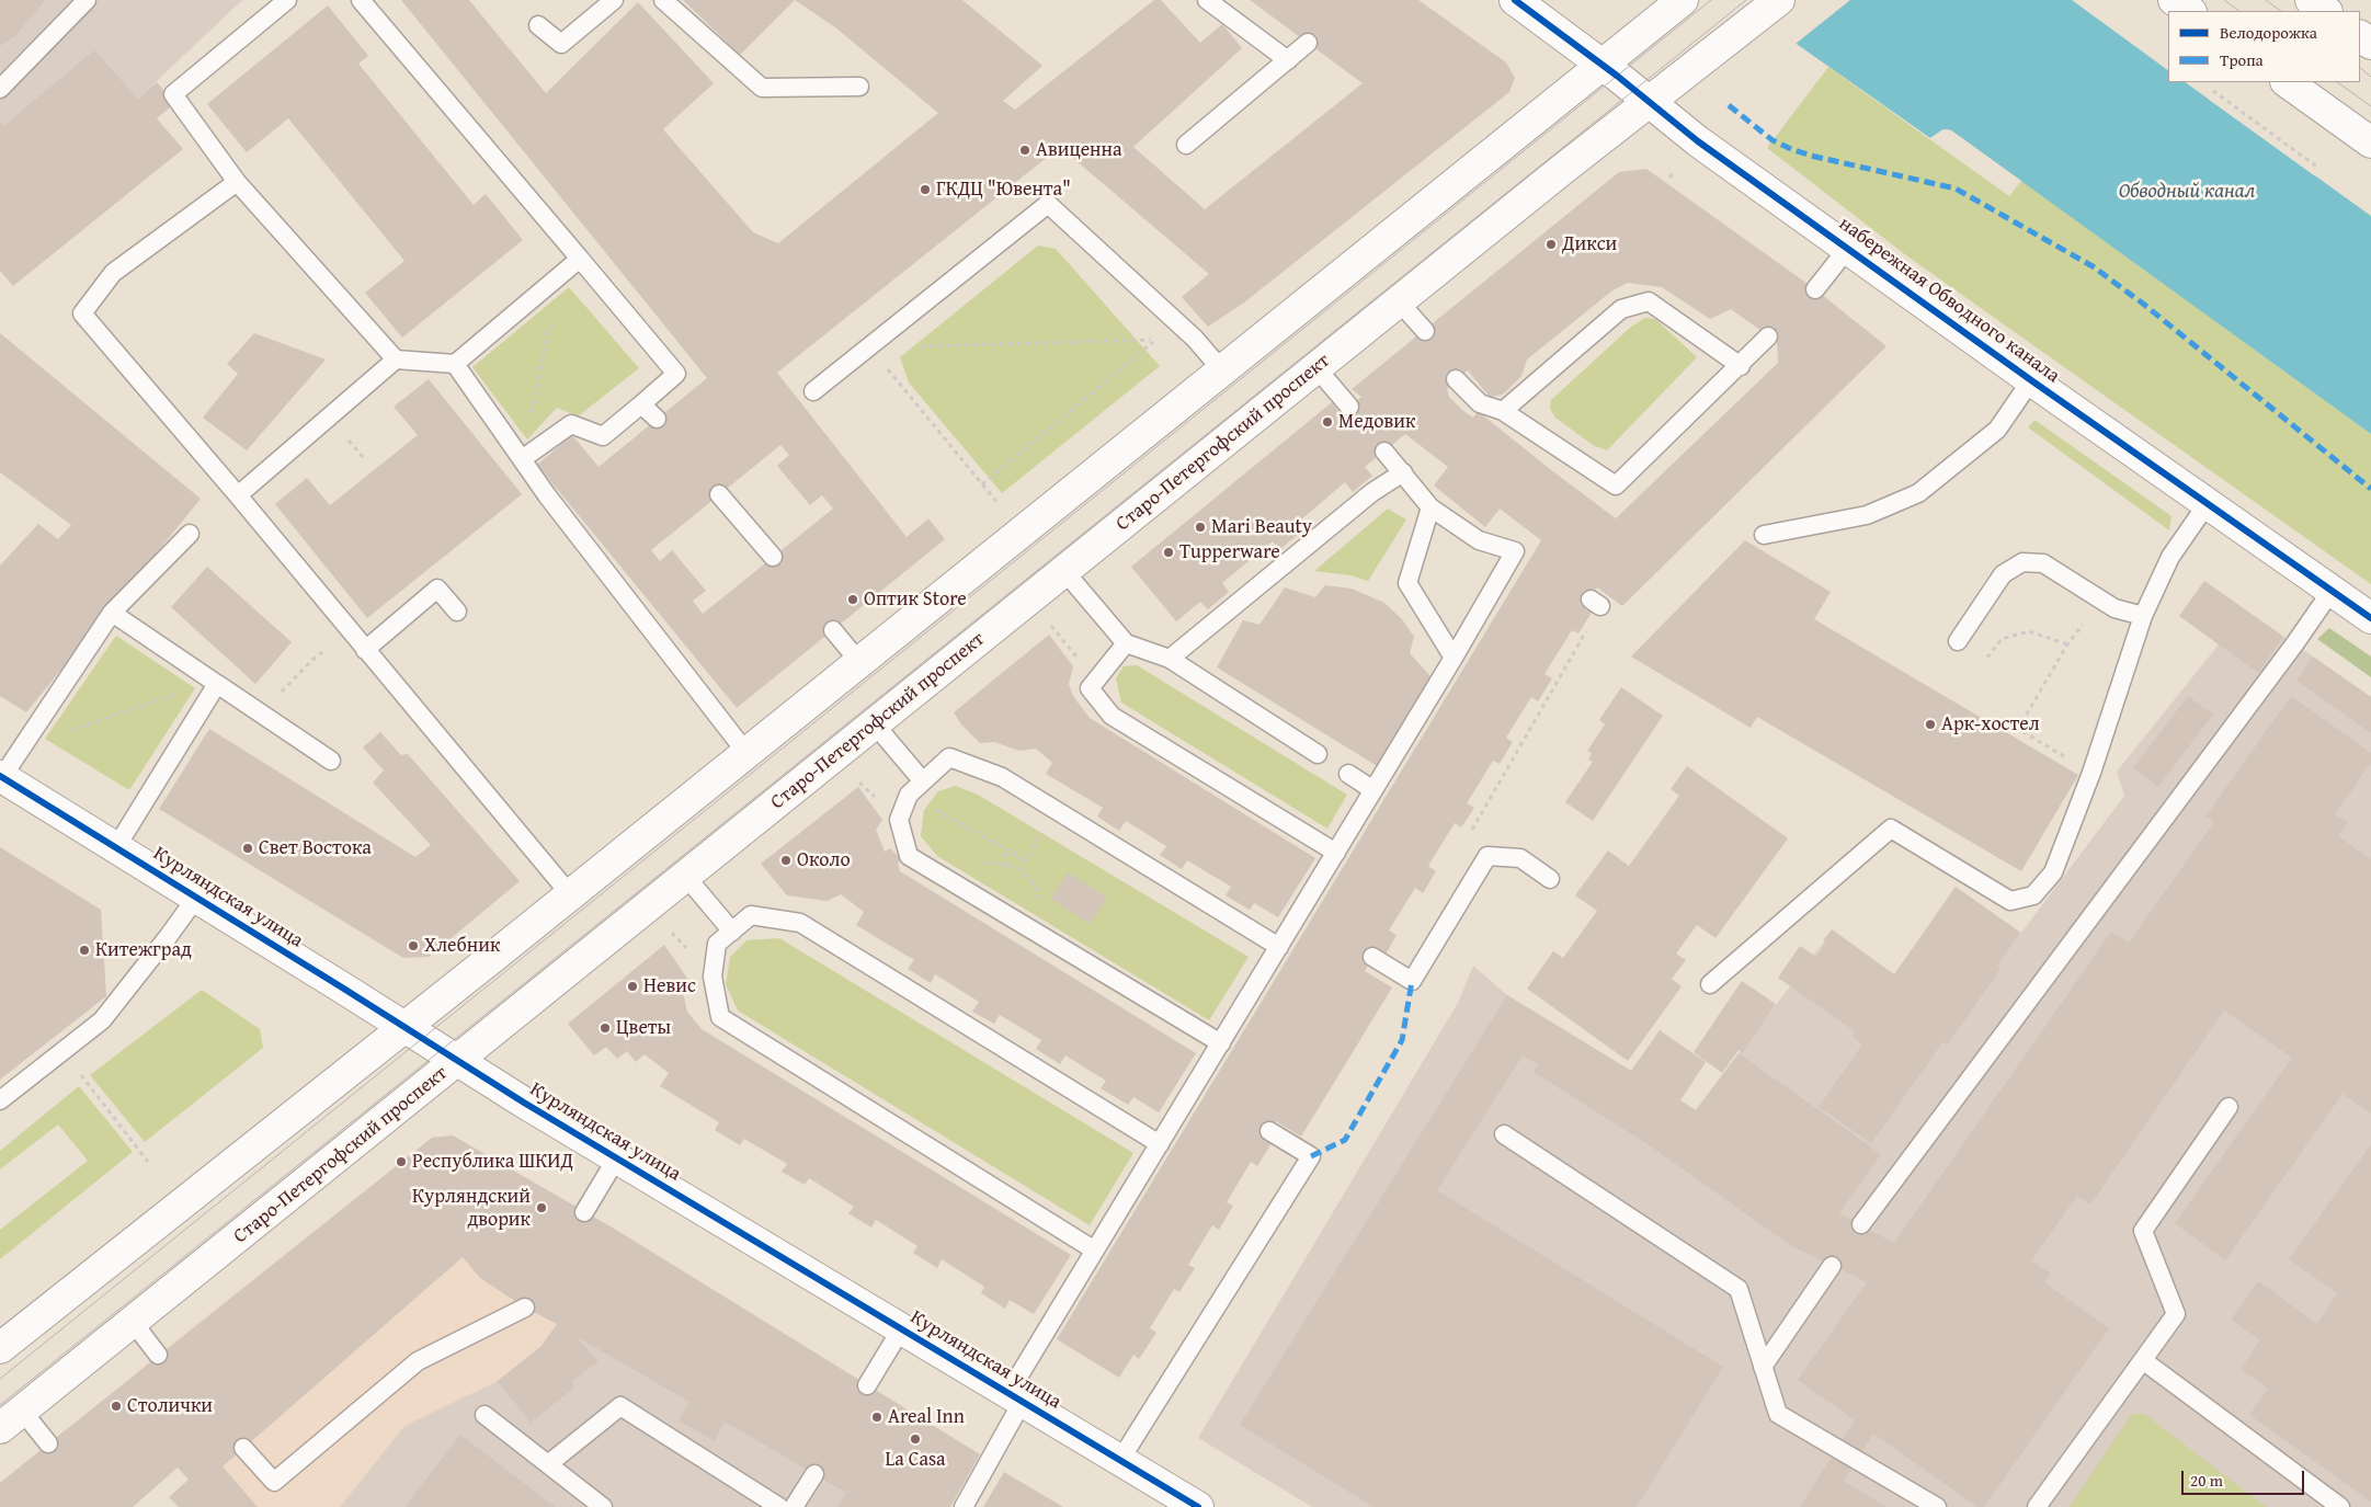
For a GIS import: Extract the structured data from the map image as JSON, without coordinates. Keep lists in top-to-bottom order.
{
  "streets": {
    "main road": ["набережная Обводного канала", "Старо-Петергофский проспект", "Курляндская улица"]
  },
  "crossings": [
    ["набережная Обводного канала", "Старо-Петергофский проспект"],
    ["Старо-Петергофский проспект", "Курляндская улица"]
  ],
  "water": ["Обводный канал"],
  "places": [
    "Авиценна",
    "ГКДЦ \"Ювента\"",
    "Дикси",
    "Медовик",
    "Mari Beauty",
    "Tupperware",
    "Оптик Store",
    "Арк-хостел",
    "Свет Востока",
    "Около",
    "Хлебник",
    "Китежград",
    "Невис",
    "Цветы",
    "Республика ШКИД",
    "Курляндский дворик",
    "Столички",
    "Areal Inn",
    "La Casa"
  ],
  "legend": ["Велодорожка", "Тропа"],
  "scale_bar": "20 m"
}
